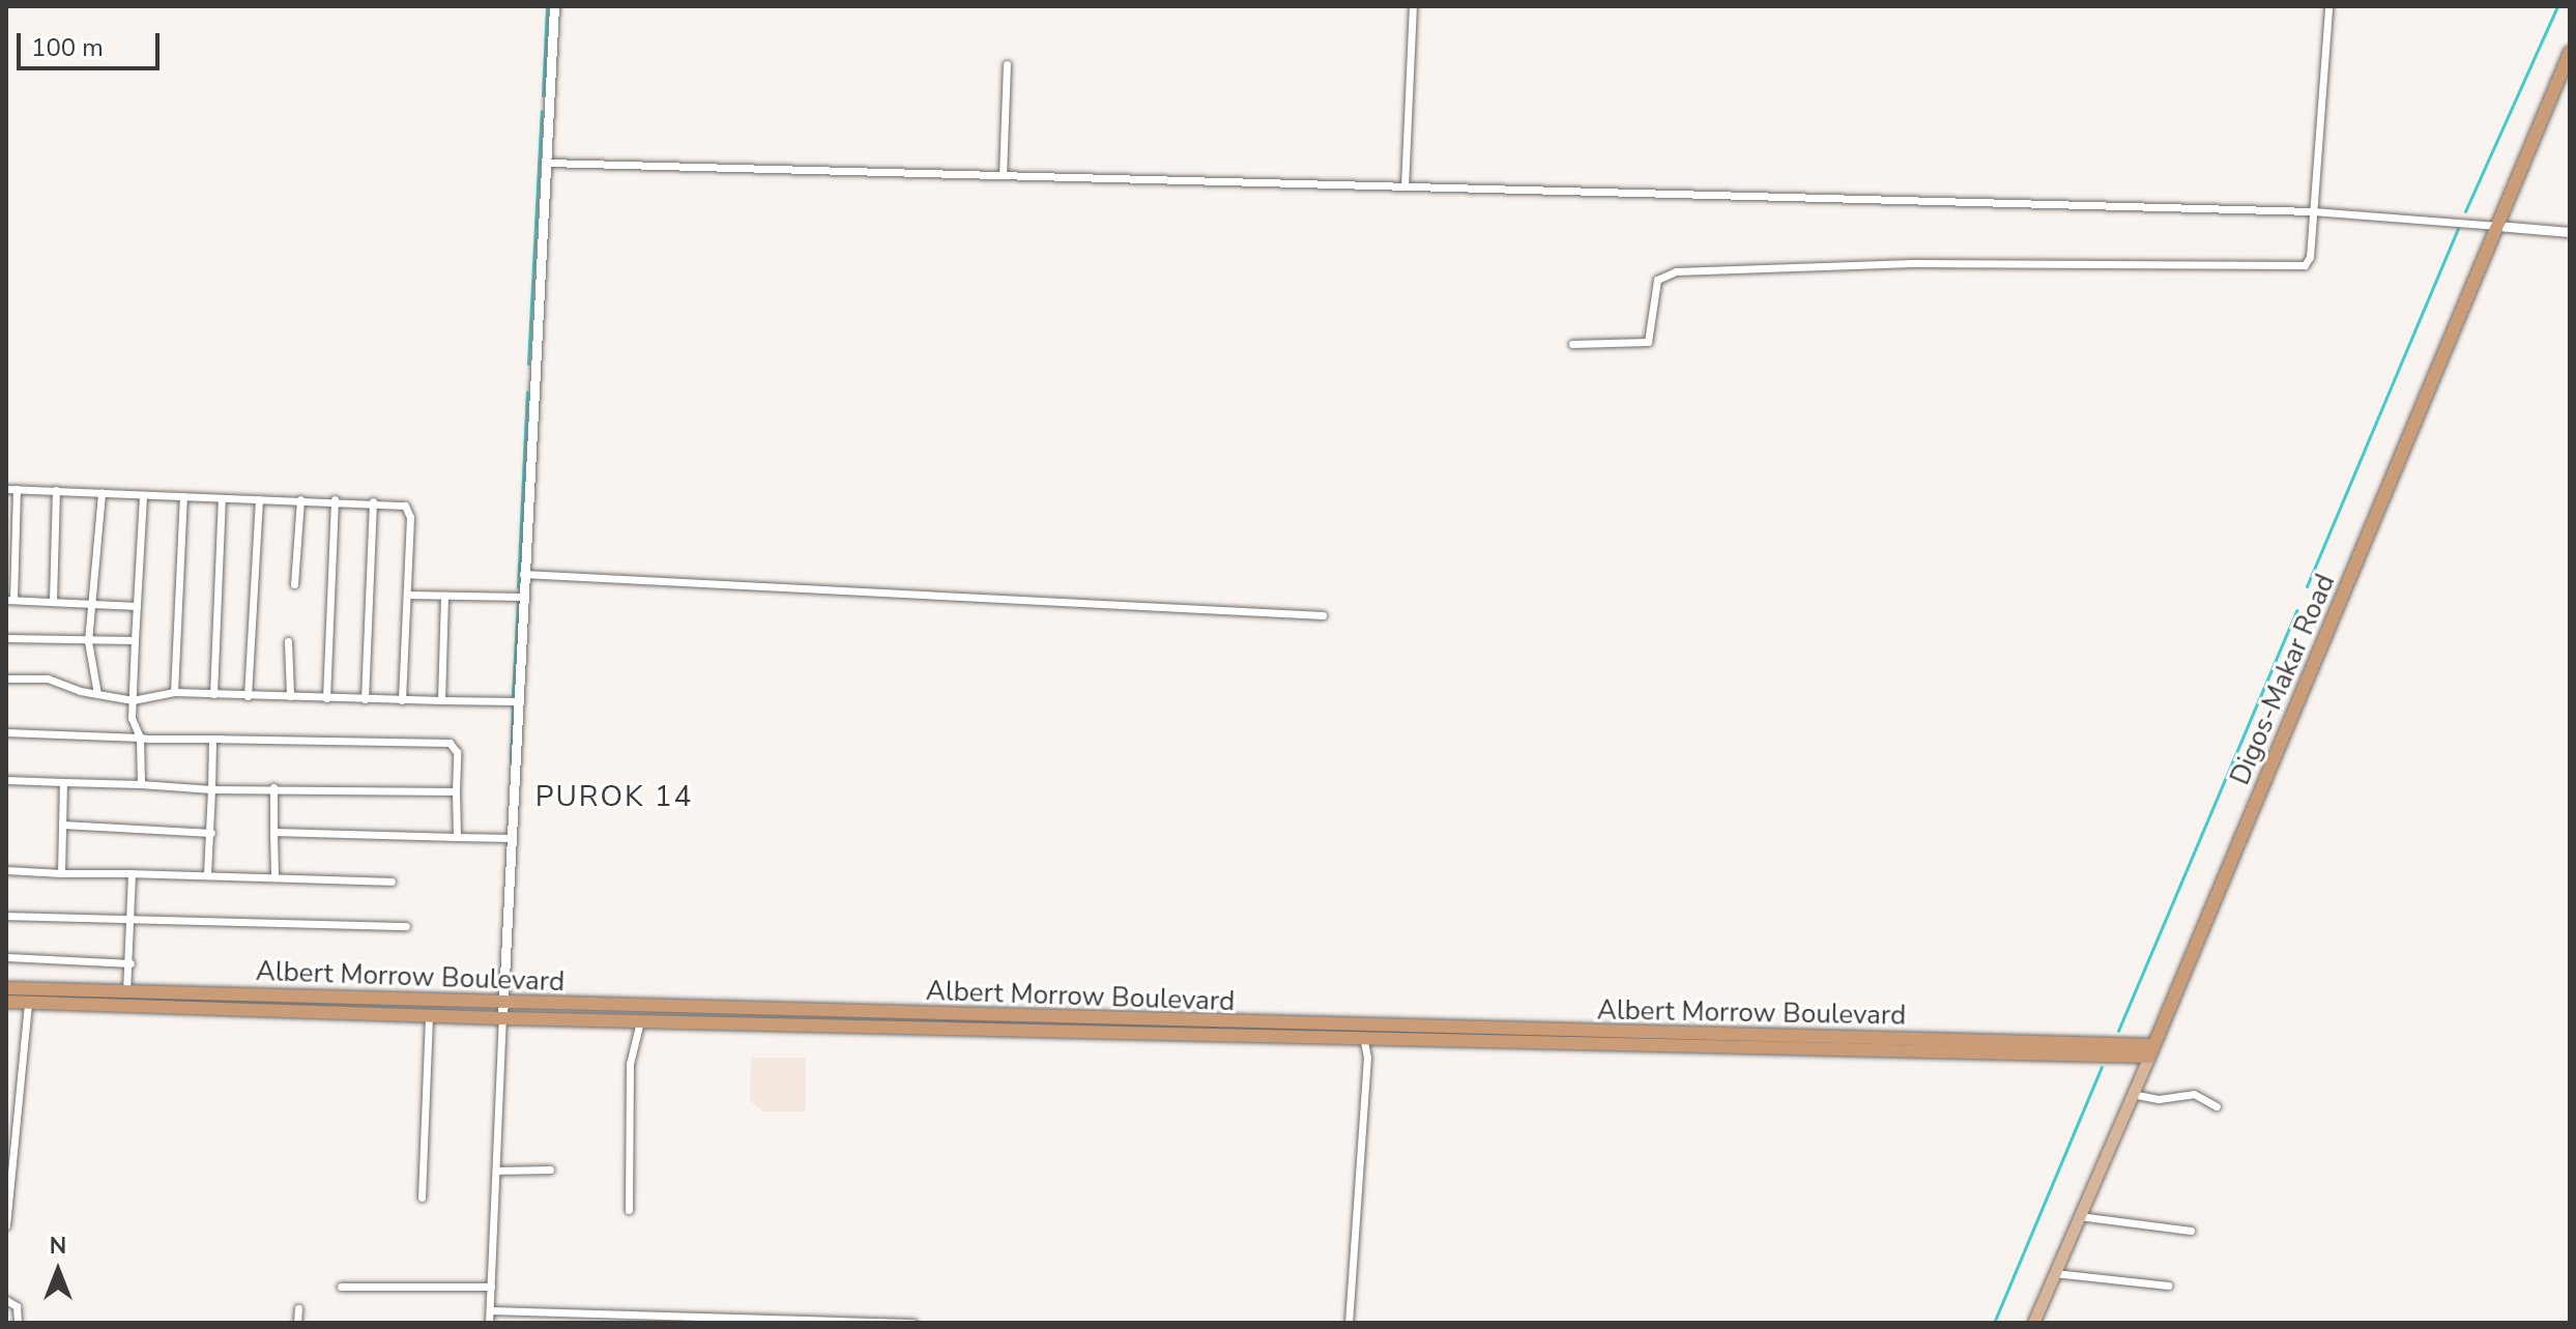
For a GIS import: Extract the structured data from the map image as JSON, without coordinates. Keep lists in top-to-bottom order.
{
  "streets": {
    "highway": ["Digos-Makar Road", "Albert Morrow Boulevard"]
  },
  "crossings": [
    ["Digos-Makar Road", "Albert Morrow Boulevard"]
  ],
  "districts": ["PUROK 14"],
  "scale_bar": "100 m",
  "north": "top"
}
